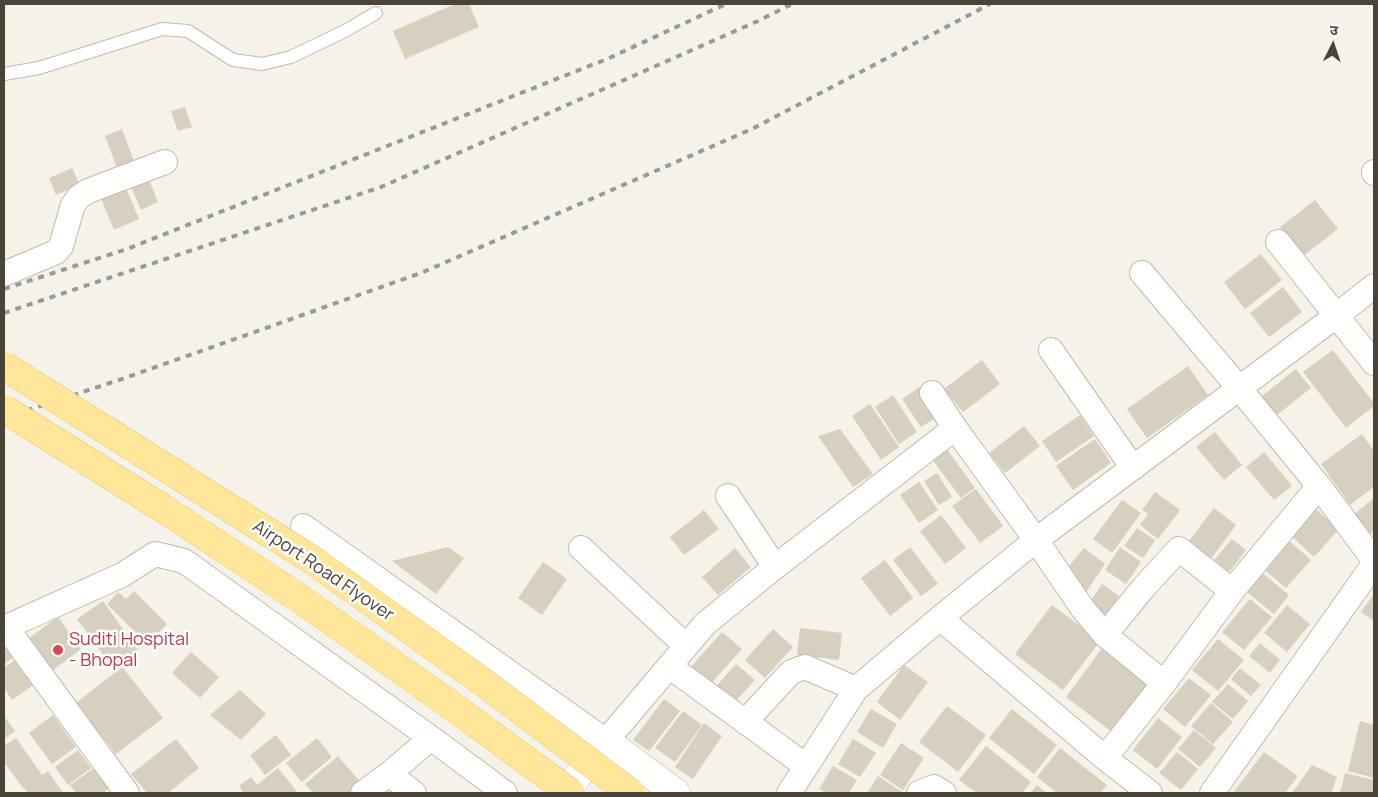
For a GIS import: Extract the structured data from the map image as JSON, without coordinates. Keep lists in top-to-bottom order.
{
  "streets": {
    "main road": ["Airport Road Flyover"]
  },
  "places": ["Suditi Hospital - Bhopal"],
  "north": "top"
}
